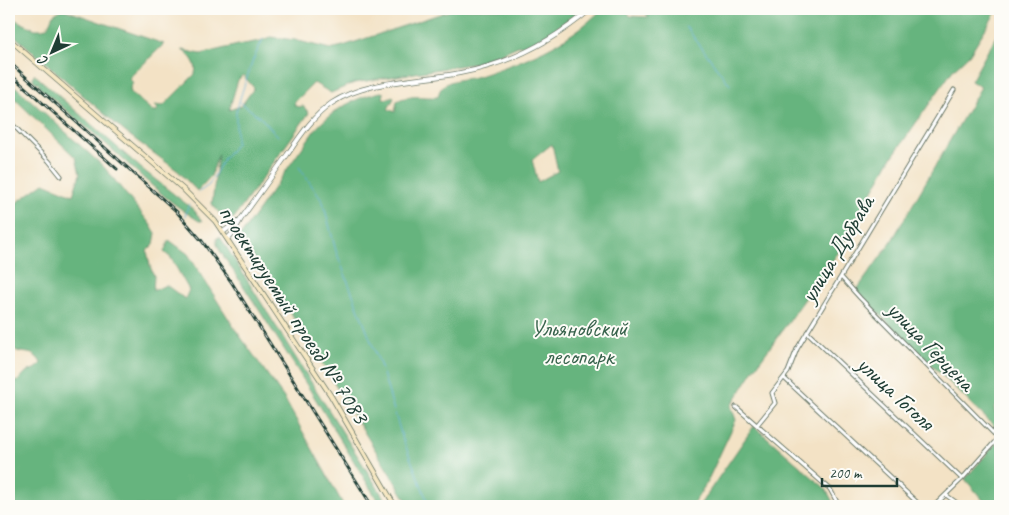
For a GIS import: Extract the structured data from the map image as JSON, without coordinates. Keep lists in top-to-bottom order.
{
  "streets": {
    "main road": ["проектируемый проезд № 7083"],
    "street": ["улица Дубрава", "улица Герцена", "улица Гоголя"]
  },
  "crossings": [
    ["улица Дубрава", "улица Герцена"],
    ["улица Дубрава", "улица Гоголя"]
  ],
  "parks": ["Ульяновский лесопарк"],
  "scale_bar": "200 m",
  "north": "bottom left"
}
